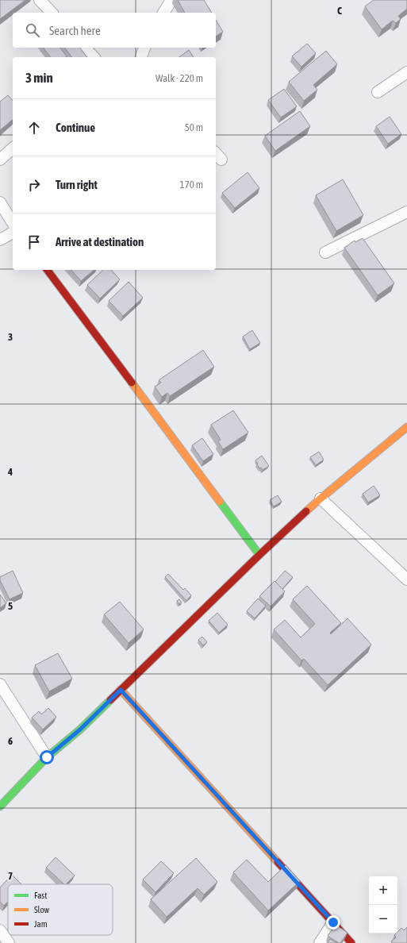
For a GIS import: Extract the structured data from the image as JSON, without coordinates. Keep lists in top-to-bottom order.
{
  "legend": ["Fast", "Slow", "Jam"],
  "page": {
    "search": "Search here",
    "heading": ["3 min", "Walk · 220 m"],
    "list": [
      ["Continue", "50 m"],
      ["Turn right", "170 m"],
      "Arrive at destination"
    ],
    "map_buttons": ["+", "−"]
  },
  "grid": {
    "columns": ["C"],
    "rows": [
      "3",
      "4",
      "5",
      "6",
      "7"
    ]
  }
}
